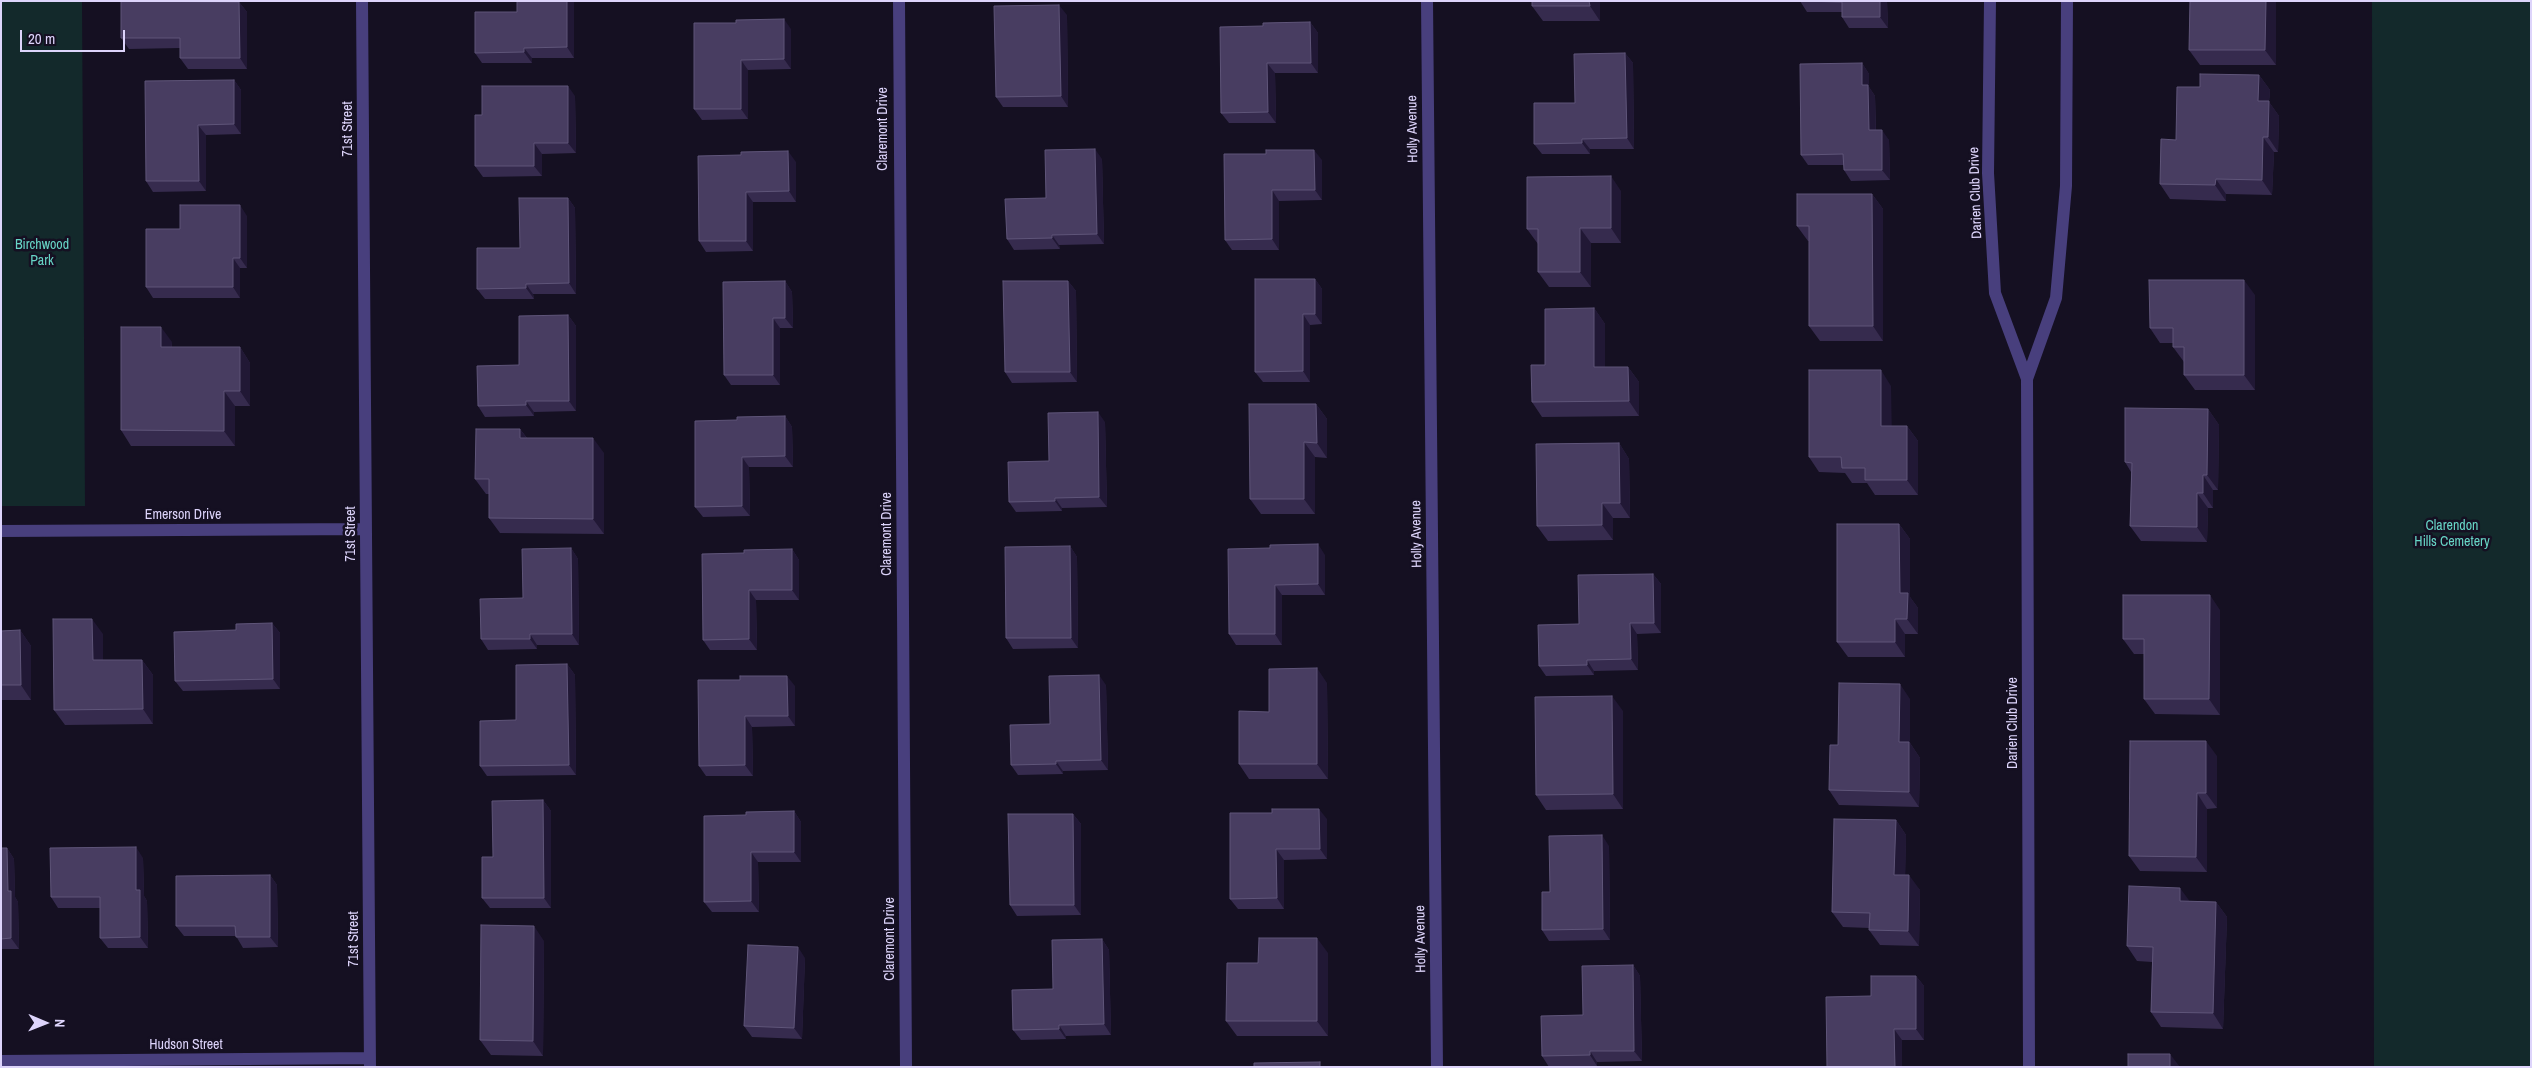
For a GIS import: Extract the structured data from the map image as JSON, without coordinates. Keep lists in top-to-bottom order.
{
  "streets": {
    "street": [
      "71st Street",
      "Claremont Drive",
      "Holly Avenue",
      "Darien Club Drive",
      "Emerson Drive",
      "Hudson Street"
    ]
  },
  "crossings": [
    ["71st Street", "Emerson Drive"],
    ["71st Street", "Hudson Street"]
  ],
  "parks": ["Birchwood Park", "Clarendon Hills Cemetery"],
  "scale_bar": "20 m",
  "north": "right"
}
